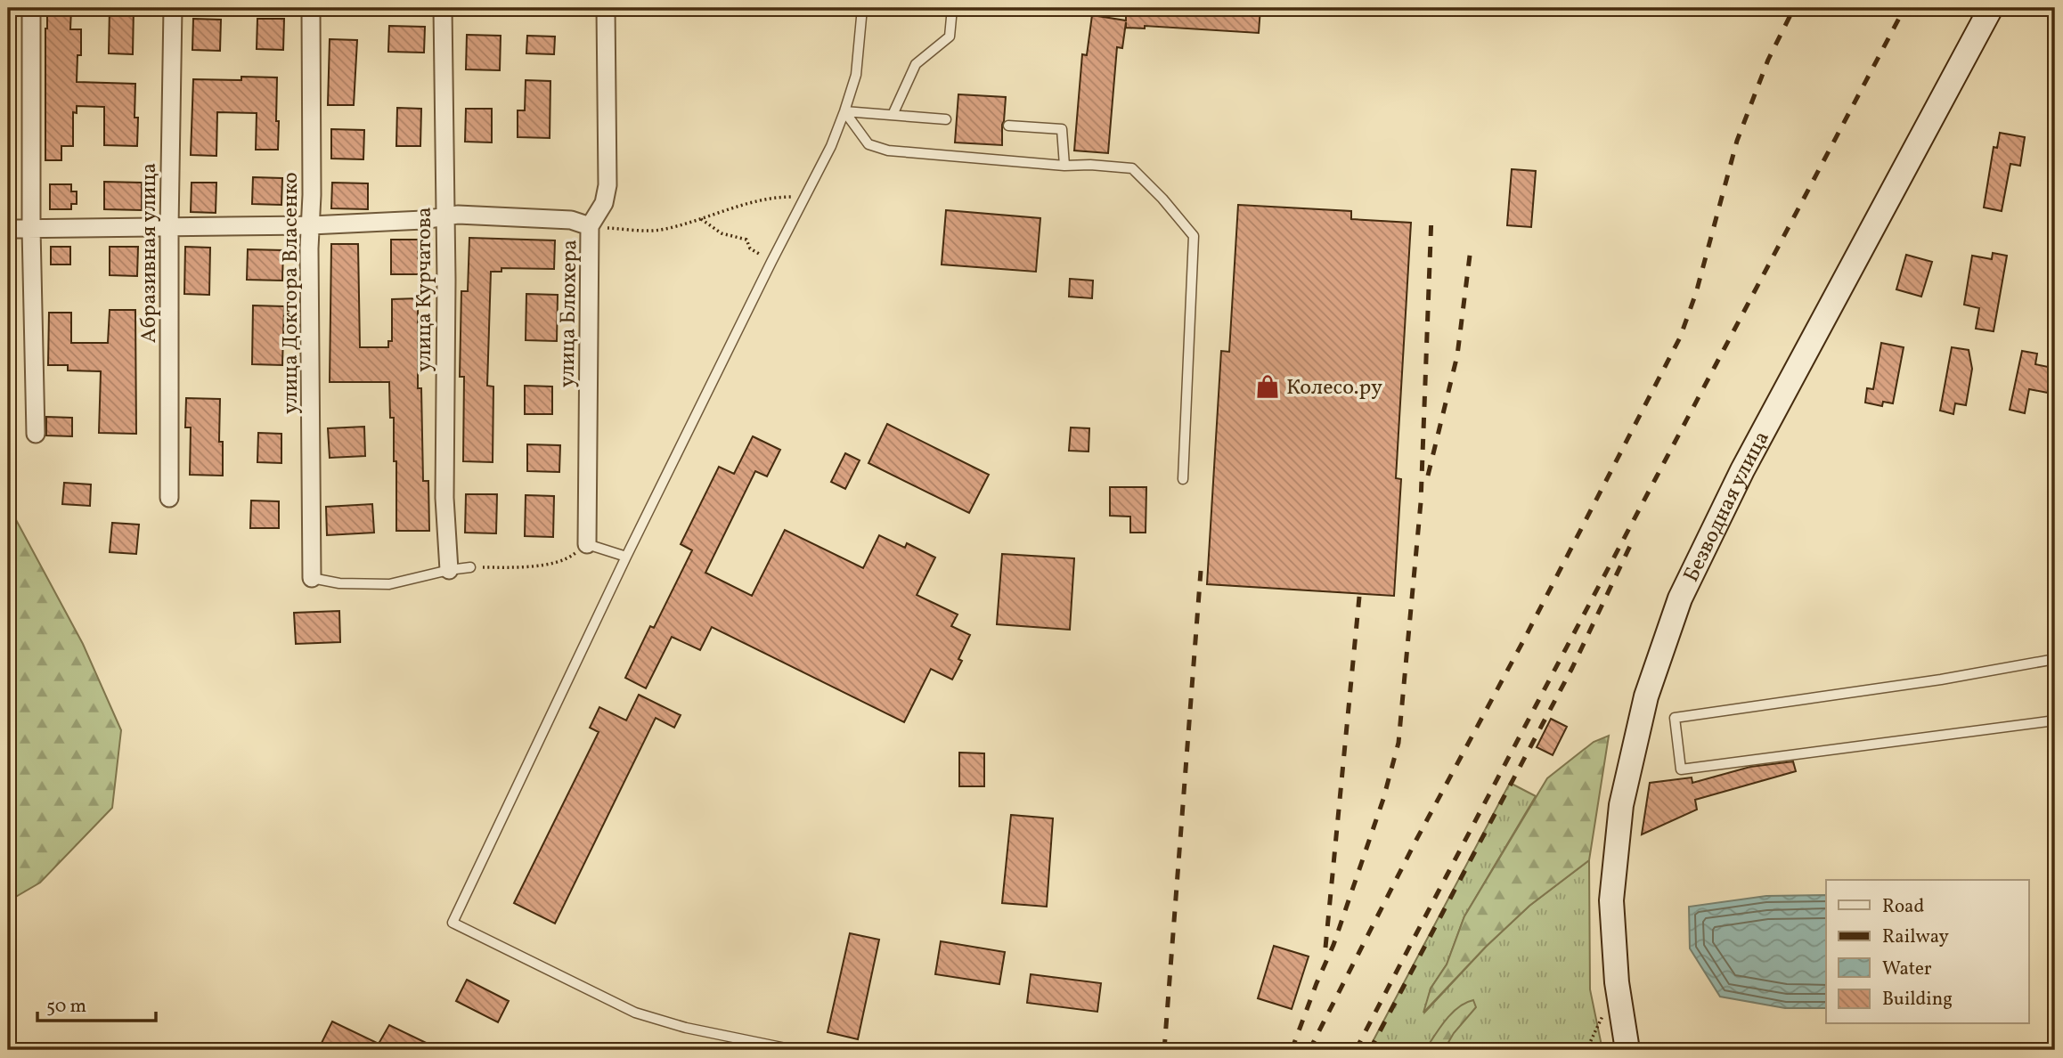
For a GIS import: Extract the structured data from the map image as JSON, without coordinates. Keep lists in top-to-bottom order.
{
  "streets": {
    "main road": ["Безводная улица"],
    "street": [
      "Абразивная улица",
      "улица Курчатова",
      "улица Доктора Власенко",
      "улица Блюхера"
    ]
  },
  "places": {
    "shop": ["Колесо.ру"]
  },
  "legend": [
    "Road",
    "Railway",
    "Water",
    "Building"
  ],
  "scale_bar": "50 m"
}
